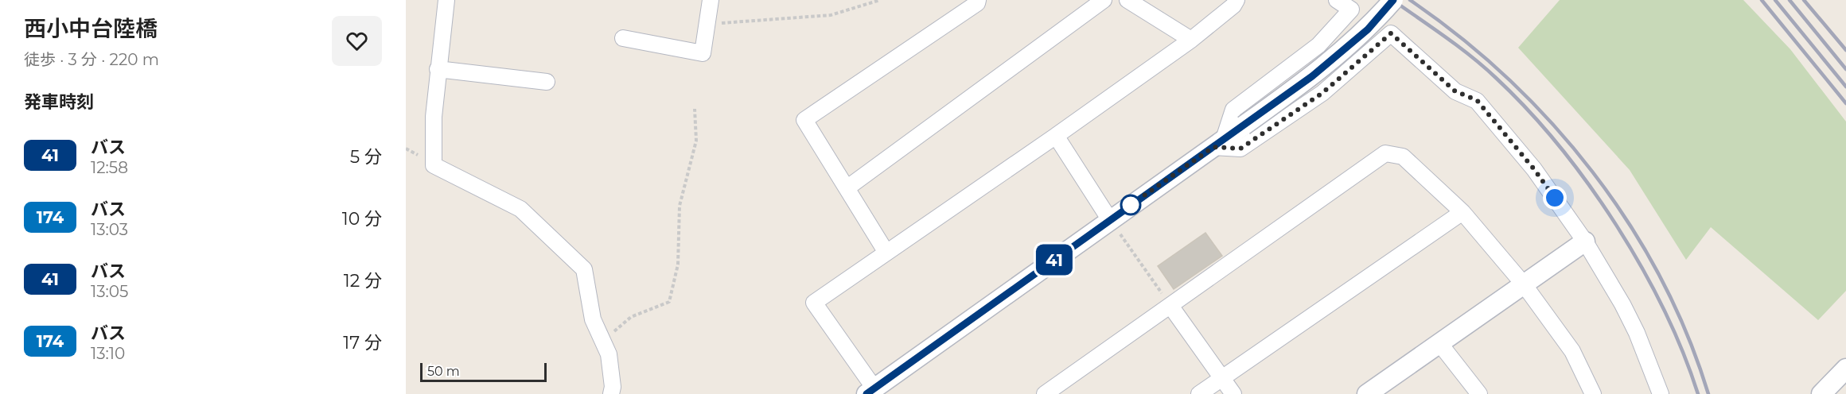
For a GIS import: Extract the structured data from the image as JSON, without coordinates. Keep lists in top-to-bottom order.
{
  "lines": ["bus line 41"],
  "scale_bar": "50 m",
  "page": {
    "heading": [
      ["西小中台陸橋", "徒歩 · 3 分 · 220 m"],
      "発車時刻"
    ],
    "on_map": "41",
    "list": [
      {
        "mark": "41",
        "name": "バス",
        "note": "12:58",
        "value": "5 分"
      },
      {
        "mark": "174",
        "name": "バス",
        "note": "13:03",
        "value": "10 分"
      },
      {
        "mark": "41",
        "name": "バス",
        "note": "13:05",
        "value": "12 分"
      },
      {
        "mark": "174",
        "name": "バス",
        "note": "13:10",
        "value": "17 分"
      }
    ],
    "scale": "50 m"
  }
}
